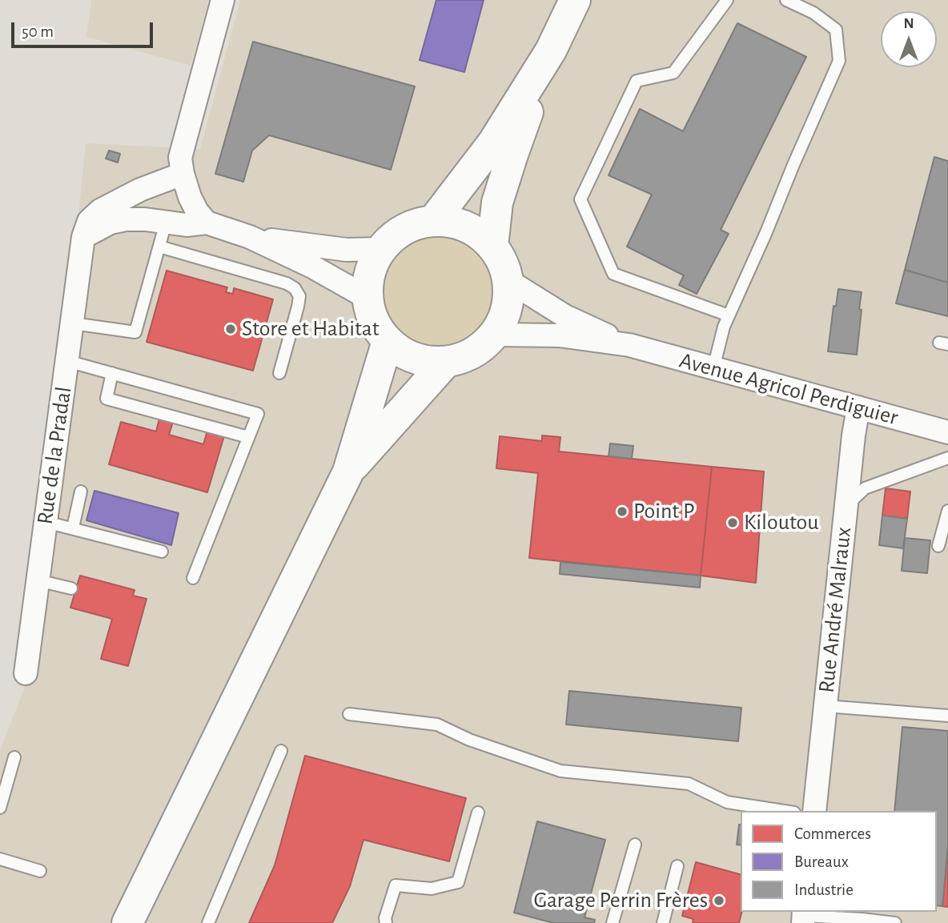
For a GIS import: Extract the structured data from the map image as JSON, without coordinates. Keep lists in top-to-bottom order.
{
  "streets": {
    "street": ["Avenue Agricol Perdiguier", "Rue de la Pradal", "Rue André Malraux"]
  },
  "crossings": [
    ["Avenue Agricol Perdiguier", "Rue André Malraux"]
  ],
  "places": [
    "Store et Habitat",
    "Point P",
    "Kiloutou",
    "Garage Perrin Frères"
  ],
  "legend": ["Commerces", "Bureaux", "Industrie"],
  "scale_bar": "50 m",
  "north": "top"
}
